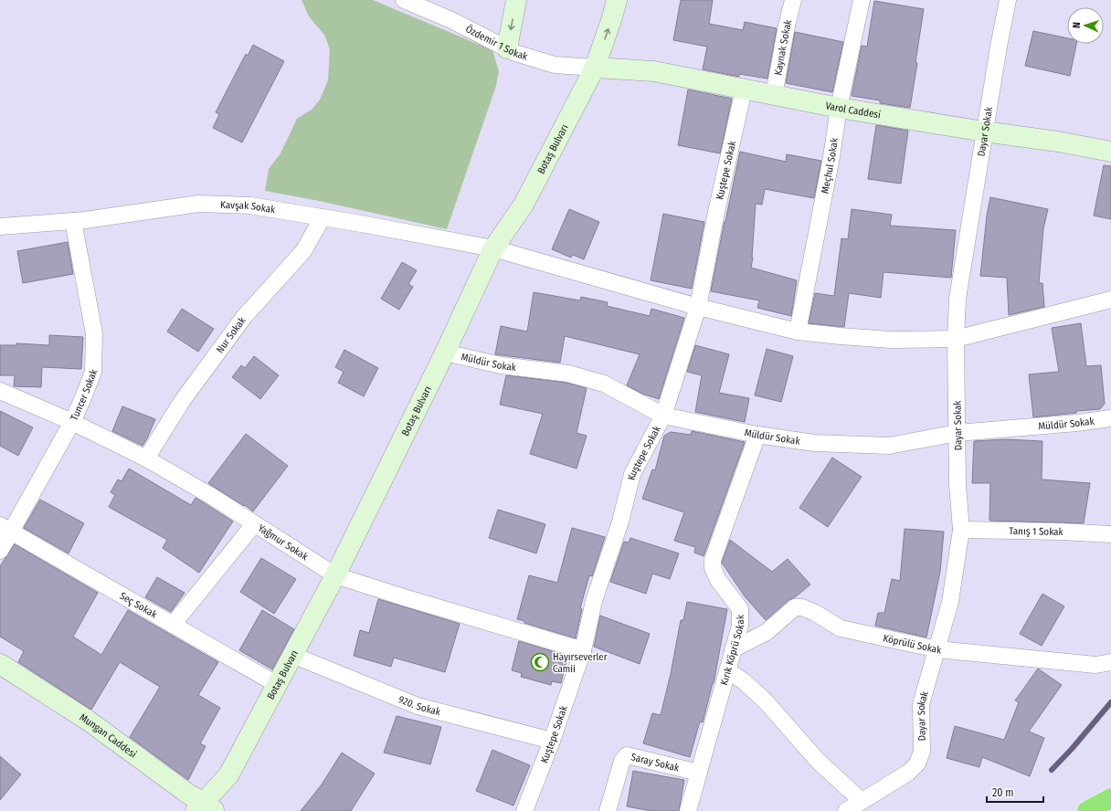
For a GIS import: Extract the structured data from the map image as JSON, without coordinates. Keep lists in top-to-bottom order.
{
  "streets": {
    "street": [
      "Özdemir 1 Sokak",
      "Kaynak Sokak",
      "Varol Caddesi",
      "Dayar Sokak",
      "Botaş Bulvarı",
      "Meçhul Sokak",
      "Kuştepe Sokak",
      "Kavşak Sokak",
      "Nur Sokak",
      "Müldür Sokak",
      "Tuncer Sokak",
      "Tanış 1 Sokak",
      "Yağmur Sokak",
      "Seç Sokak",
      "Köprülü Sokak",
      "Kırık Köprü Sokak",
      "920. Sokak",
      "Mungan Caddesi",
      "Saray Sokak"
    ]
  },
  "crossings": [
    ["Özdemir 1 Sokak", "Varol Caddesi"],
    ["Özdemir 1 Sokak", "Botaş Bulvarı"],
    ["Kaynak Sokak", "Varol Caddesi"],
    ["Varol Caddesi", "Dayar Sokak"],
    ["Varol Caddesi", "Botaş Bulvarı"],
    ["Varol Caddesi", "Meçhul Sokak"],
    ["Varol Caddesi", "Kuştepe Sokak"],
    ["Dayar Sokak", "Kavşak Sokak"],
    ["Dayar Sokak", "Müldür Sokak"],
    ["Dayar Sokak", "Tanış 1 Sokak"],
    ["Dayar Sokak", "Köprülü Sokak"],
    ["Botaş Bulvarı", "Kavşak Sokak"],
    ["Botaş Bulvarı", "Müldür Sokak"],
    ["Botaş Bulvarı", "Yağmur Sokak"],
    ["Botaş Bulvarı", "Seç Sokak"],
    ["Botaş Bulvarı", "920. Sokak"],
    ["Botaş Bulvarı", "Mungan Caddesi"],
    ["Meçhul Sokak", "Kavşak Sokak"],
    ["Kuştepe Sokak", "Kavşak Sokak"],
    ["Kuştepe Sokak", "Müldür Sokak"],
    ["Kuştepe Sokak", "Yağmur Sokak"],
    ["Kuştepe Sokak", "920. Sokak"],
    ["Kavşak Sokak", "Nur Sokak"],
    ["Kavşak Sokak", "Tuncer Sokak"],
    ["Nur Sokak", "Yağmur Sokak"],
    ["Müldür Sokak", "Kırık Köprü Sokak"],
    ["Tuncer Sokak", "Yağmur Sokak"],
    ["Tuncer Sokak", "Seç Sokak"],
    ["Köprülü Sokak", "Kırık Köprü Sokak"],
    ["Kırık Köprü Sokak", "Saray Sokak"]
  ],
  "places": {
    "mosque": ["Hayırseverler Camii"]
  },
  "scale_bar": "20 m",
  "north": "left"
}
